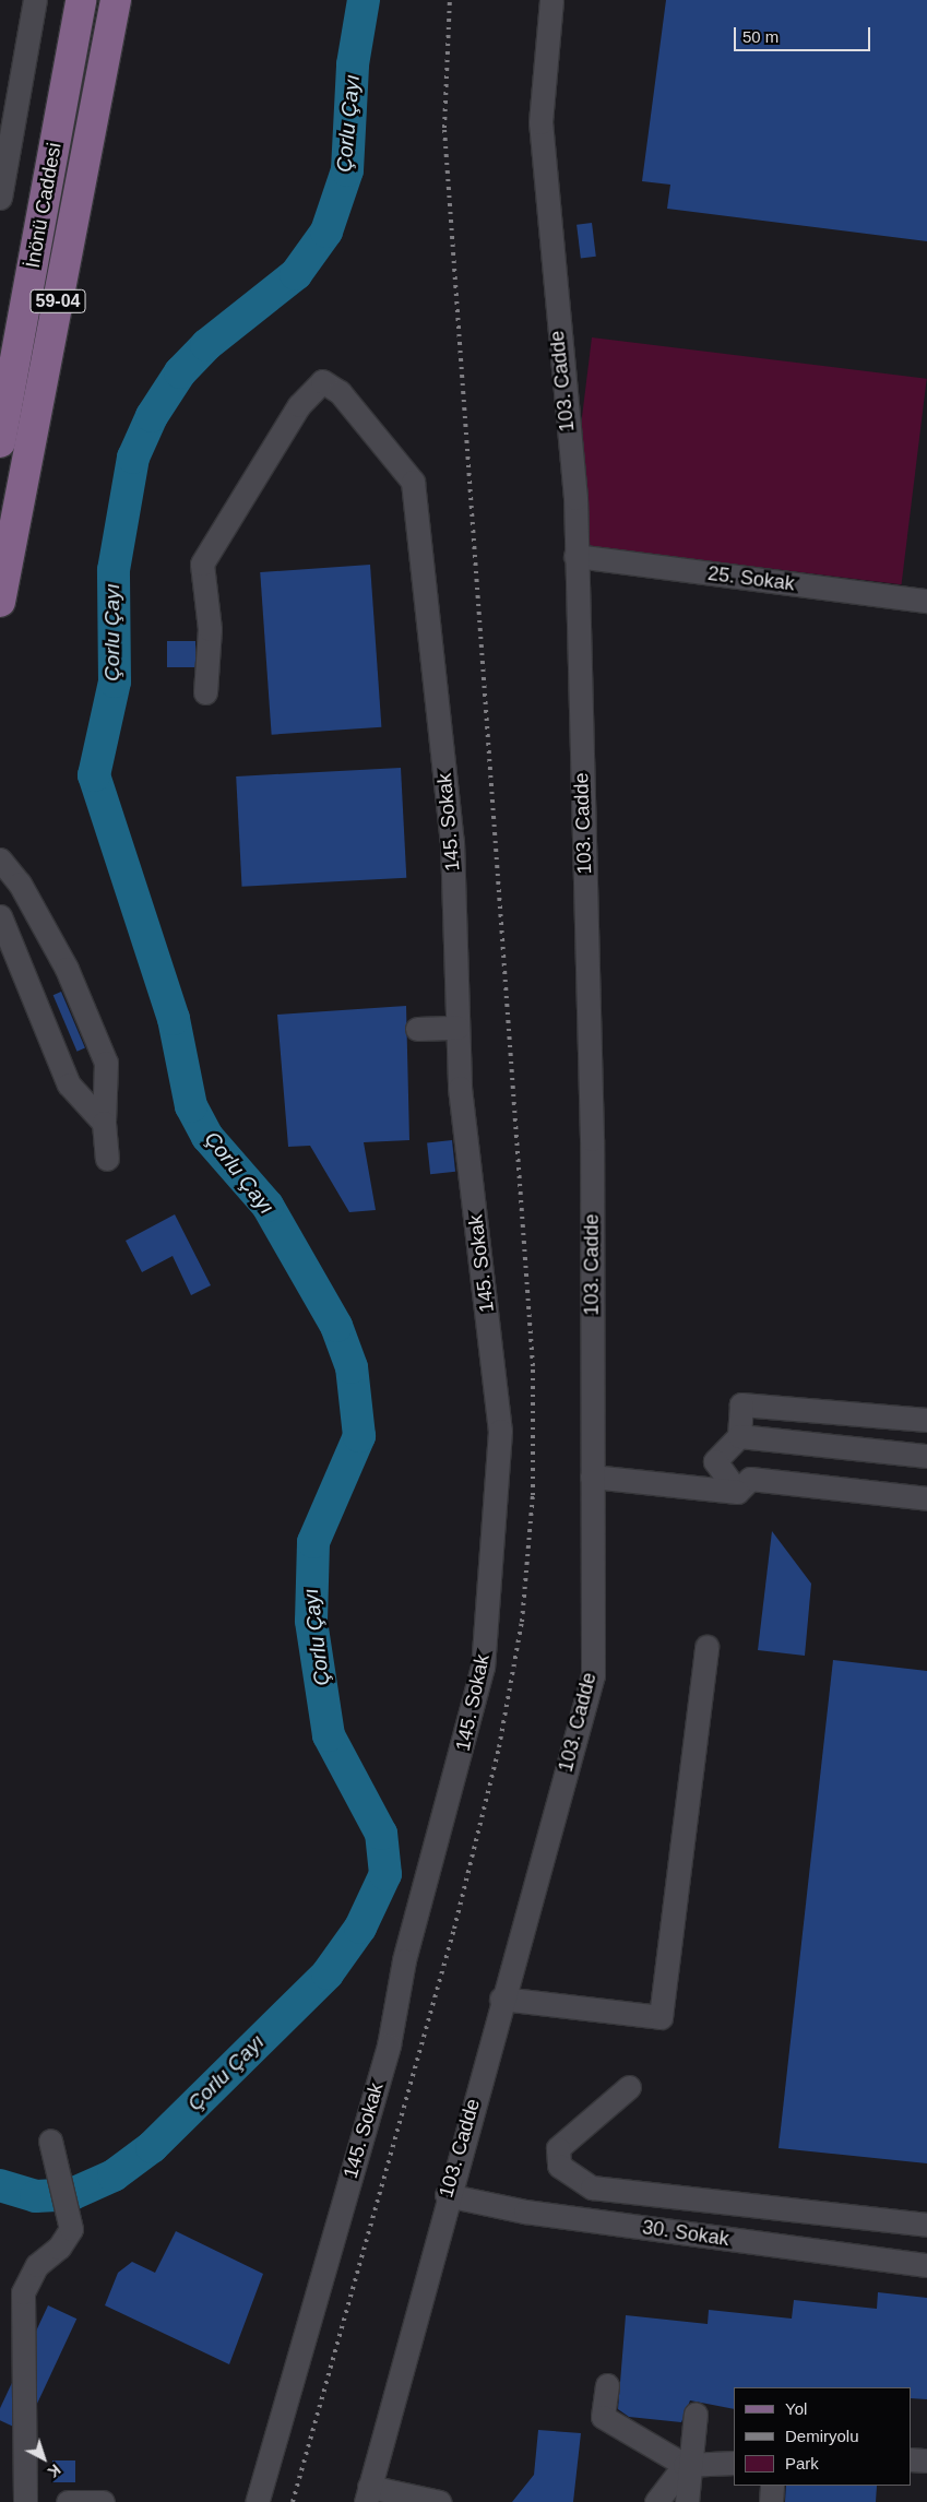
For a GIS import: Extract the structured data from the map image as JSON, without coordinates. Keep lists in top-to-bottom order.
{
  "streets": {
    "main road": ["İnönü Caddesi", "59-04"],
    "street": [
      "103. Cadde",
      "25. Sokak",
      "145. Sokak",
      "30. Sokak"
    ]
  },
  "crossings": [
    ["103. Cadde", "25. Sokak"],
    ["103. Cadde", "30. Sokak"]
  ],
  "water": ["Çorlu Çayı"],
  "legend": ["Yol", "Demiryolu", "Park"],
  "scale_bar": "50 m",
  "north": "bottom right"
}
